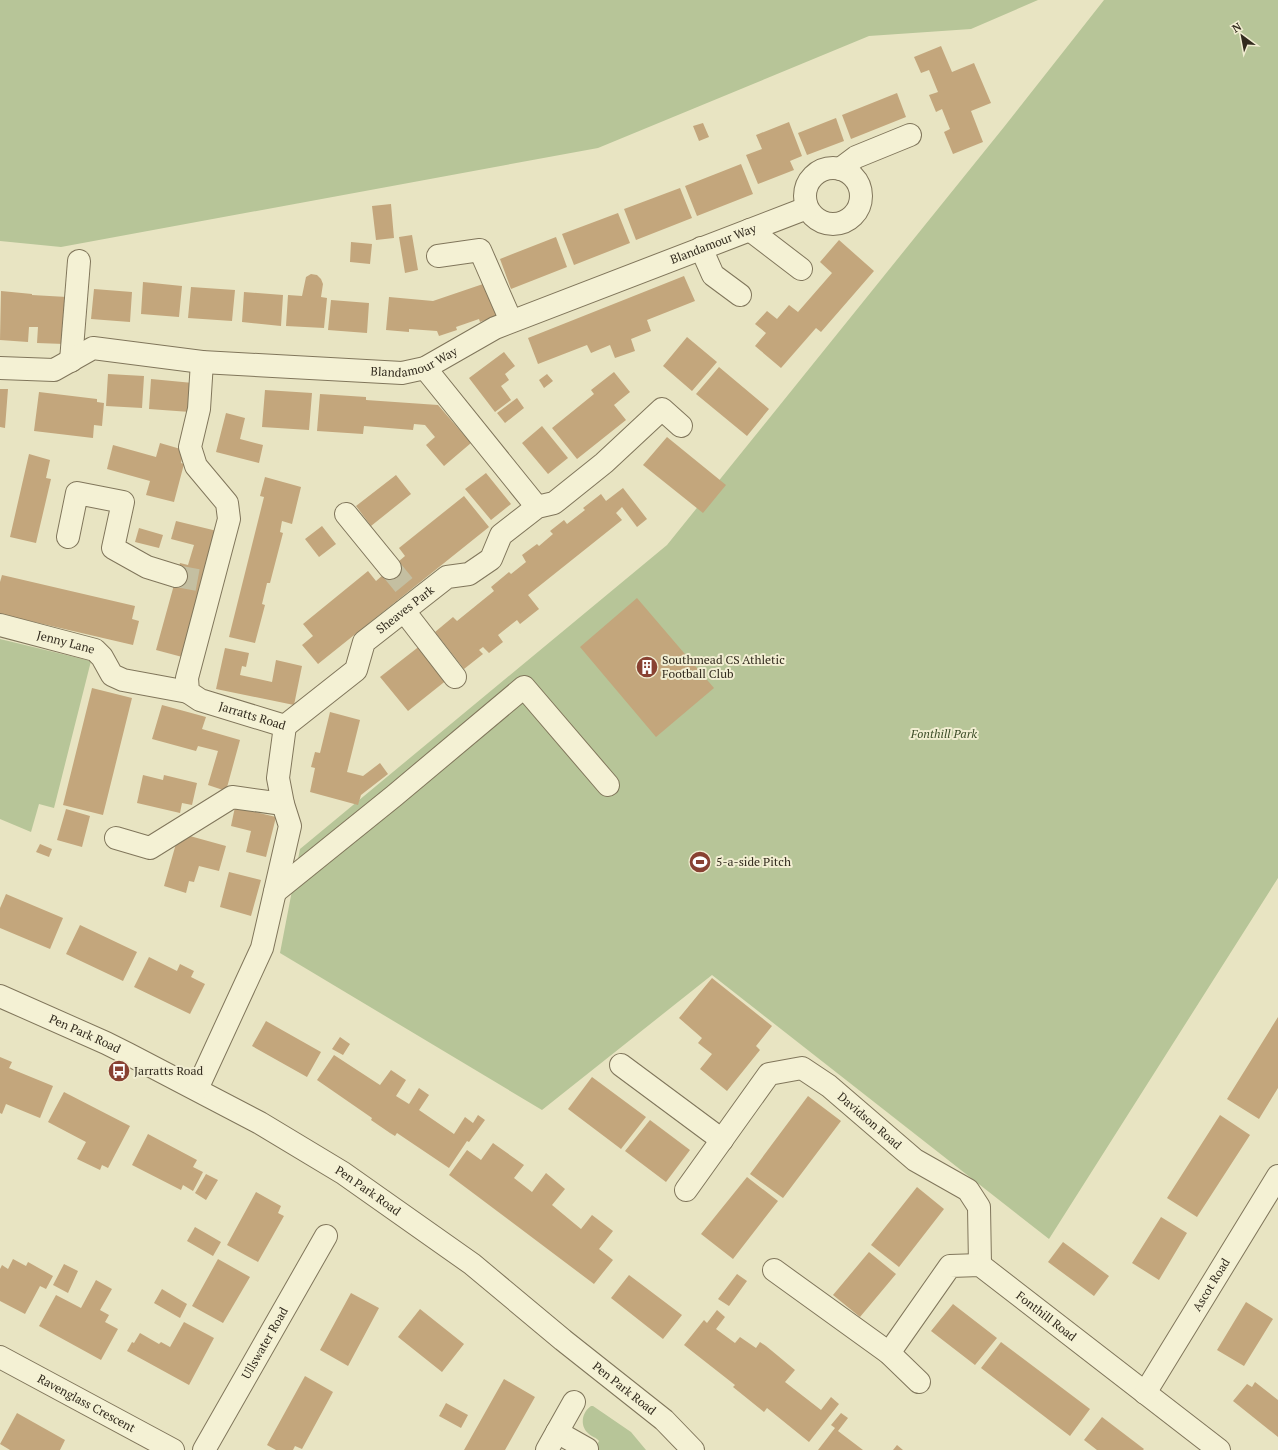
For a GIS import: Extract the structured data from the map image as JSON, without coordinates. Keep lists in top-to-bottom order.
{
  "streets": {
    "street": [
      "Blandamour Way",
      "Sheaves Park",
      "Jenny Lane",
      "Jarratts Road",
      "Pen Park Road",
      "Davidson Road",
      "Ascot Road",
      "Fonthill Road",
      "Ullswater Road",
      "Ravenglass Crescent"
    ]
  },
  "crossings": [
    ["Sheaves Park", "Jarratts Road"],
    ["Jenny Lane", "Jarratts Road"],
    ["Jarratts Road", "Pen Park Road"],
    ["Davidson Road", "Fonthill Road"],
    ["Ascot Road", "Fonthill Road"]
  ],
  "parks": ["Fonthill Park"],
  "places": {
    "building": ["Southmead CS Athletic Football Club"],
    "sports": ["5-a-side Pitch"],
    "bus stop": ["Jarratts Road"]
  },
  "north": "top left"
}
